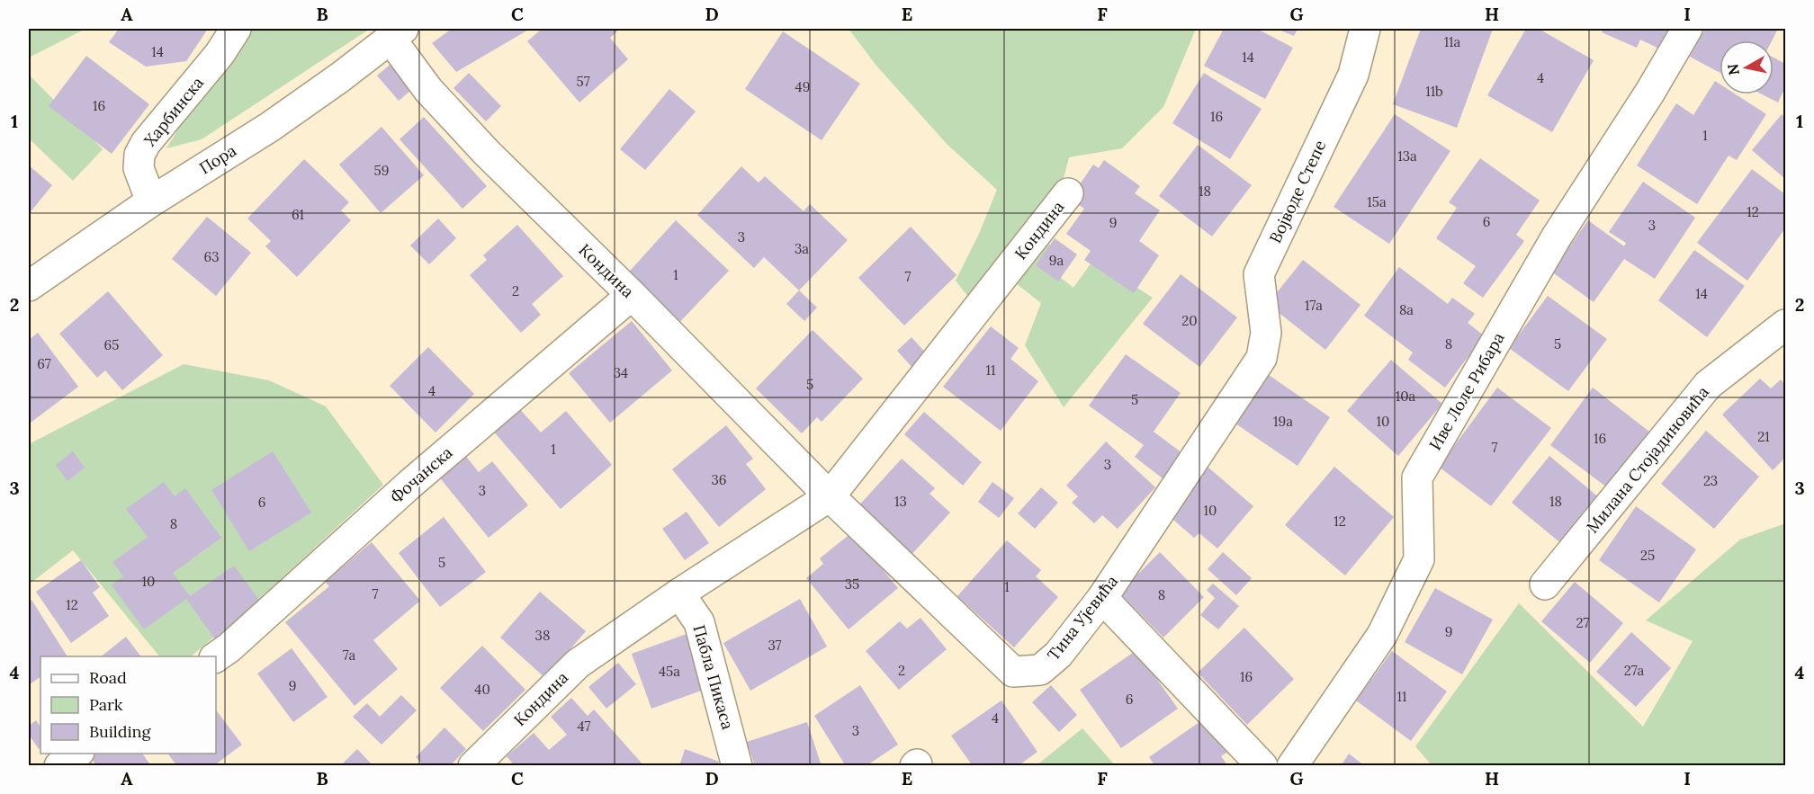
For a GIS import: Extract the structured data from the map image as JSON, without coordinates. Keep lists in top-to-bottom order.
{
  "streets": {
    "street": [
      "Харбинска",
      "Пора",
      "Војводе Степе",
      "Кондина",
      "Иве Лоле Рибара",
      "Милана Стојадиновића",
      "Фочанска",
      "Тина Ујевића",
      "Пабла Пикаса"
    ]
  },
  "crossings": [
    ["Харбинска", "Пора"],
    ["Пора", "Кондина"],
    ["Војводе Степе", "Тина Ујевића"],
    ["Кондина", "Фочанска"],
    ["Кондина", "Тина Ујевића"],
    ["Кондина", "Пабла Пикаса"]
  ],
  "house_numbers": [
    "11a",
    "14",
    "14",
    "4",
    "57",
    "49",
    "11b",
    "16",
    "16",
    "1",
    "13a",
    "59",
    "18",
    "15a",
    "12",
    "61",
    "6",
    "9",
    "3",
    "3",
    "3a",
    "63",
    "9a",
    "1",
    "7",
    "2",
    "14",
    "17a",
    "8a",
    "20",
    "8",
    "5",
    "65",
    "67",
    "11",
    "34",
    "5",
    "4",
    "10a",
    "5",
    "19a",
    "10",
    "21",
    "16",
    "7",
    "1",
    "3",
    "36",
    "23",
    "3",
    "13",
    "18",
    "6",
    "10",
    "12",
    "8",
    "25",
    "5",
    "10",
    "35",
    "1",
    "7",
    "8",
    "12",
    "27",
    "9",
    "38",
    "37",
    "7a",
    "2",
    "27a",
    "45a",
    "16",
    "9",
    "40",
    "11",
    "6",
    "4",
    "47",
    "3"
  ],
  "legend": ["Road", "Park", "Building"],
  "north": "left",
  "grid": {
    "columns": [
      "A",
      "B",
      "C",
      "D",
      "E",
      "F",
      "G",
      "H",
      "I"
    ],
    "rows": [
      "1",
      "2",
      "3",
      "4"
    ]
  }
}
